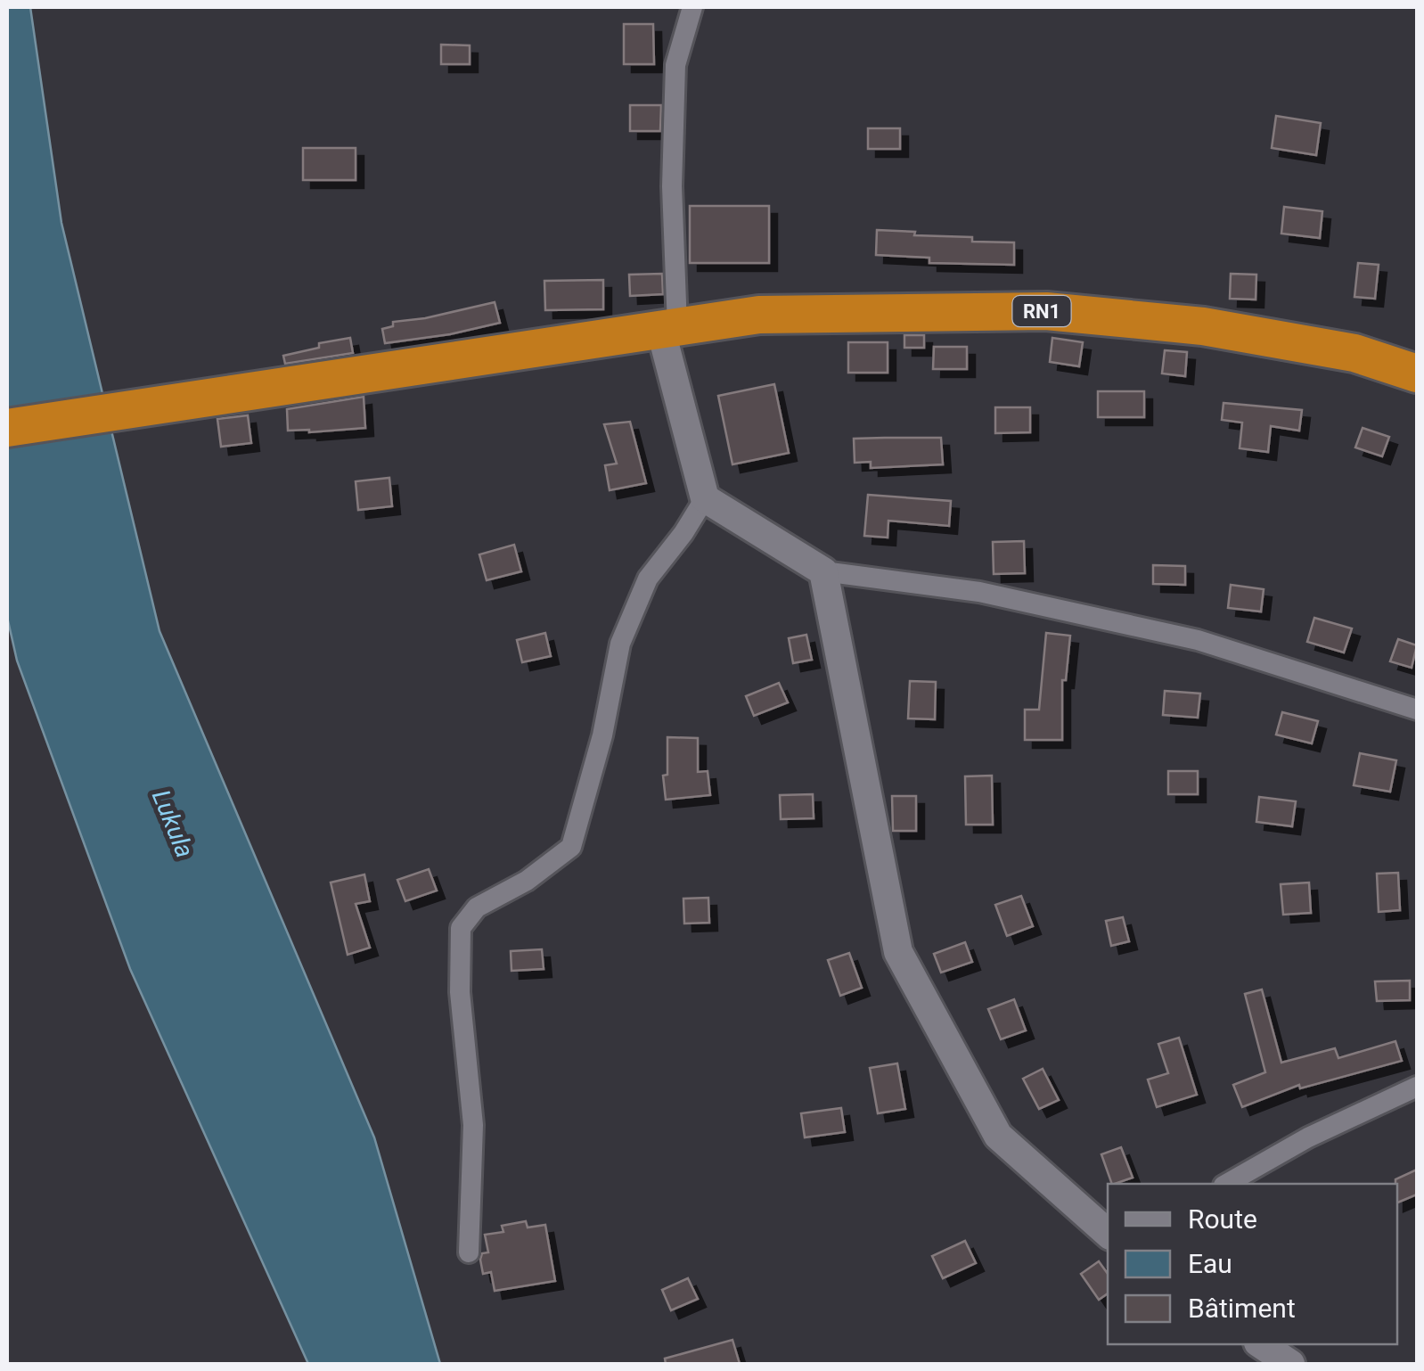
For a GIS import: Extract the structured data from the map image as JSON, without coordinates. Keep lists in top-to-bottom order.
{
  "streets": {
    "highway": ["RN1"]
  },
  "water": ["Lukula"],
  "legend": ["Route", "Eau", "Bâtiment"]
}
